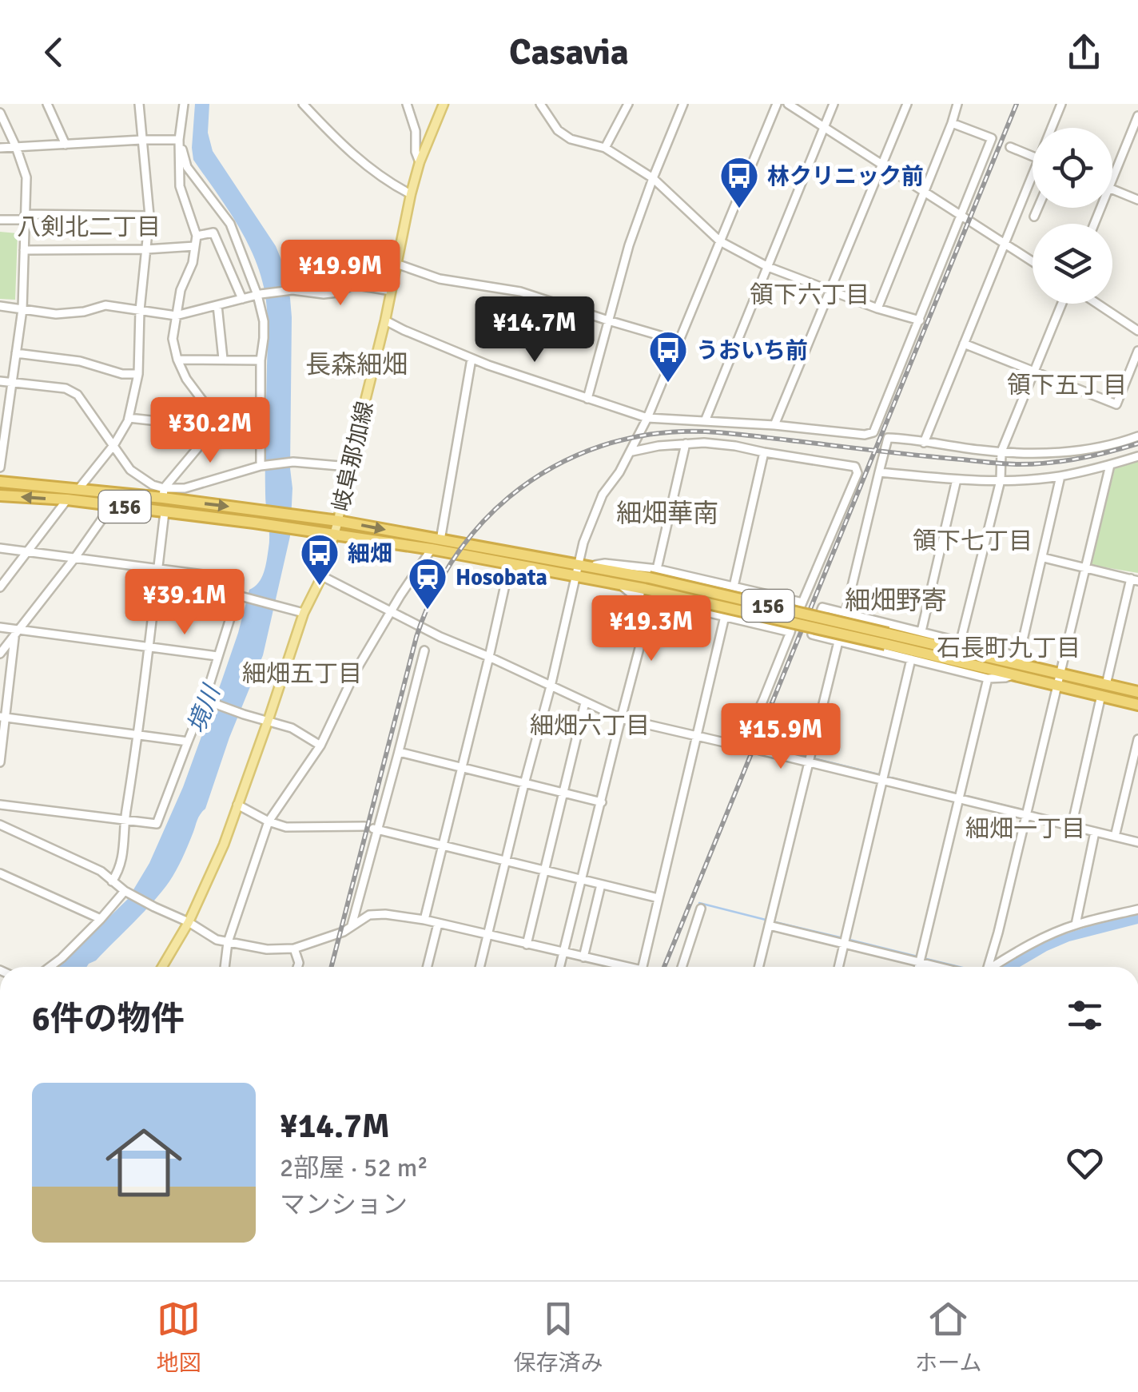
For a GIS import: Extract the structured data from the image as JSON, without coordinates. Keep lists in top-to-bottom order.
{
  "streets": {
    "highway": ["156"],
    "main road": ["岐阜那加線"]
  },
  "crossings": [
    ["岐阜那加線", "156"]
  ],
  "districts": [
    "八剣北二丁目",
    "領下六丁目",
    "長森細畑",
    "領下五丁目",
    "細畑華南",
    "領下七丁目",
    "細畑野寄",
    "石長町九丁目",
    "細畑五丁目",
    "細畑六丁目",
    "細畑一丁目"
  ],
  "water": ["境川"],
  "places": {
    "bus stop": ["林クリニック前", "うおいち前", "細畑"],
    "station": ["Hosobata"]
  },
  "page": {
    "header": "Casavia",
    "price": [
      "¥19.9M",
      "¥14.7M",
      "¥30.2M",
      "¥39.1M",
      "¥19.3M",
      "¥15.9M"
    ],
    "heading": "6件の物件",
    "list": [
      {
        "name": "¥14.7M",
        "note": "2部屋 · 52 m² · マンション"
      }
    ],
    "tabs": ["地図", "保存済み", "ホーム"]
  }
}
